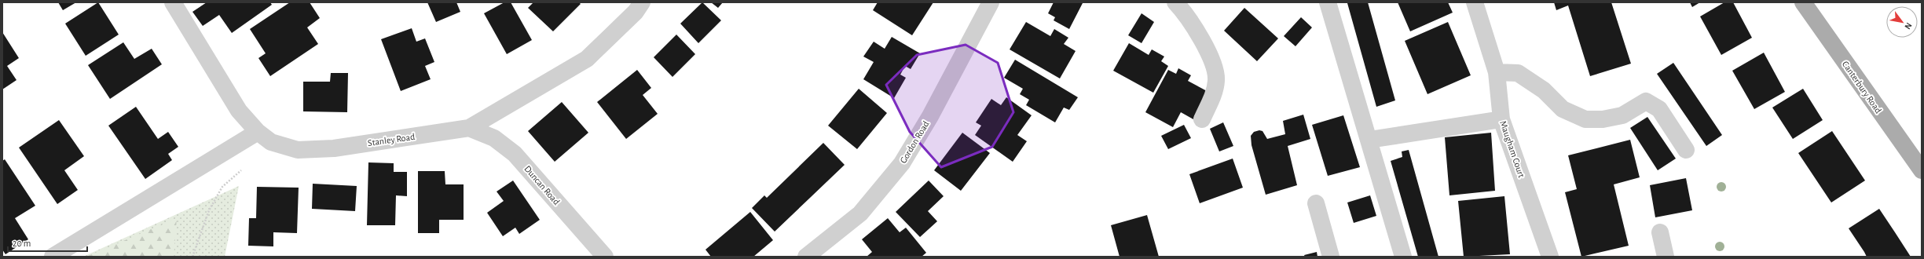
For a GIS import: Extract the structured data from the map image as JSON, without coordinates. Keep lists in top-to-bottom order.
{
  "streets": {
    "main road": ["Canterbury Road"],
    "street": [
      "Stanley Road",
      "Gordon Road",
      "Maugham Court",
      "Duncan Road"
    ]
  },
  "crossings": [
    ["Stanley Road", "Duncan Road"]
  ],
  "scale_bar": "20 m",
  "north": "bottom right"
}
